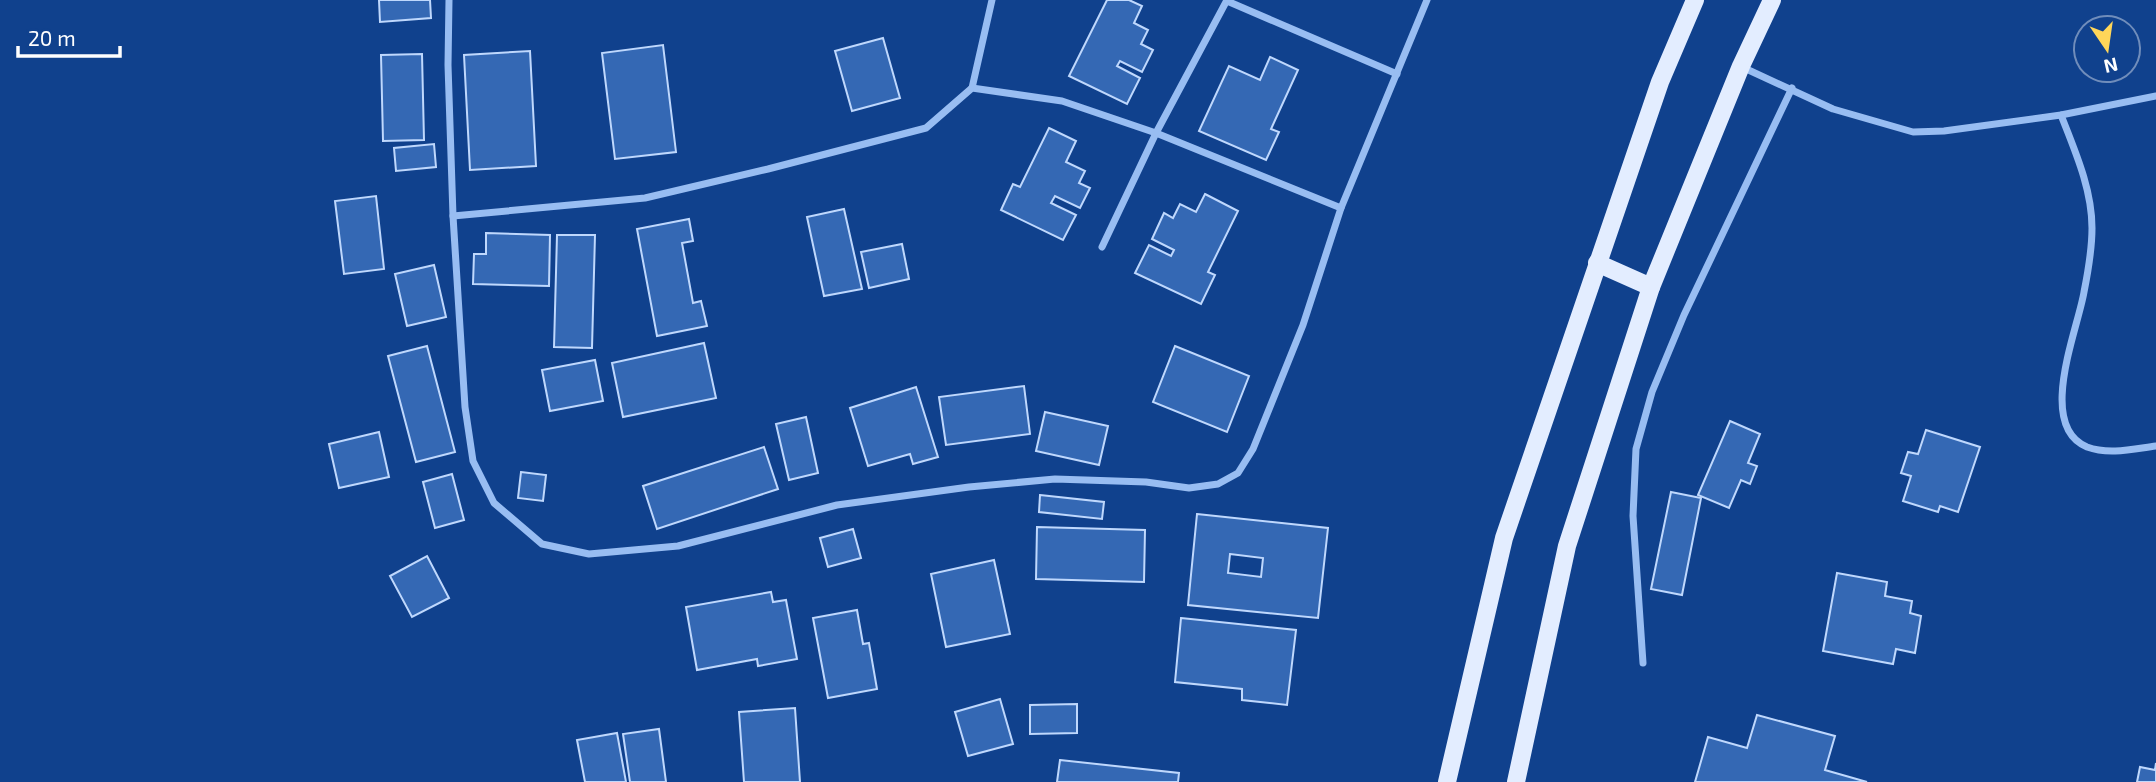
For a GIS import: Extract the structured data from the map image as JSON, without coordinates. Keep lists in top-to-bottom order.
{
  "scale_bar": "20 m",
  "north": "bottom"
}
